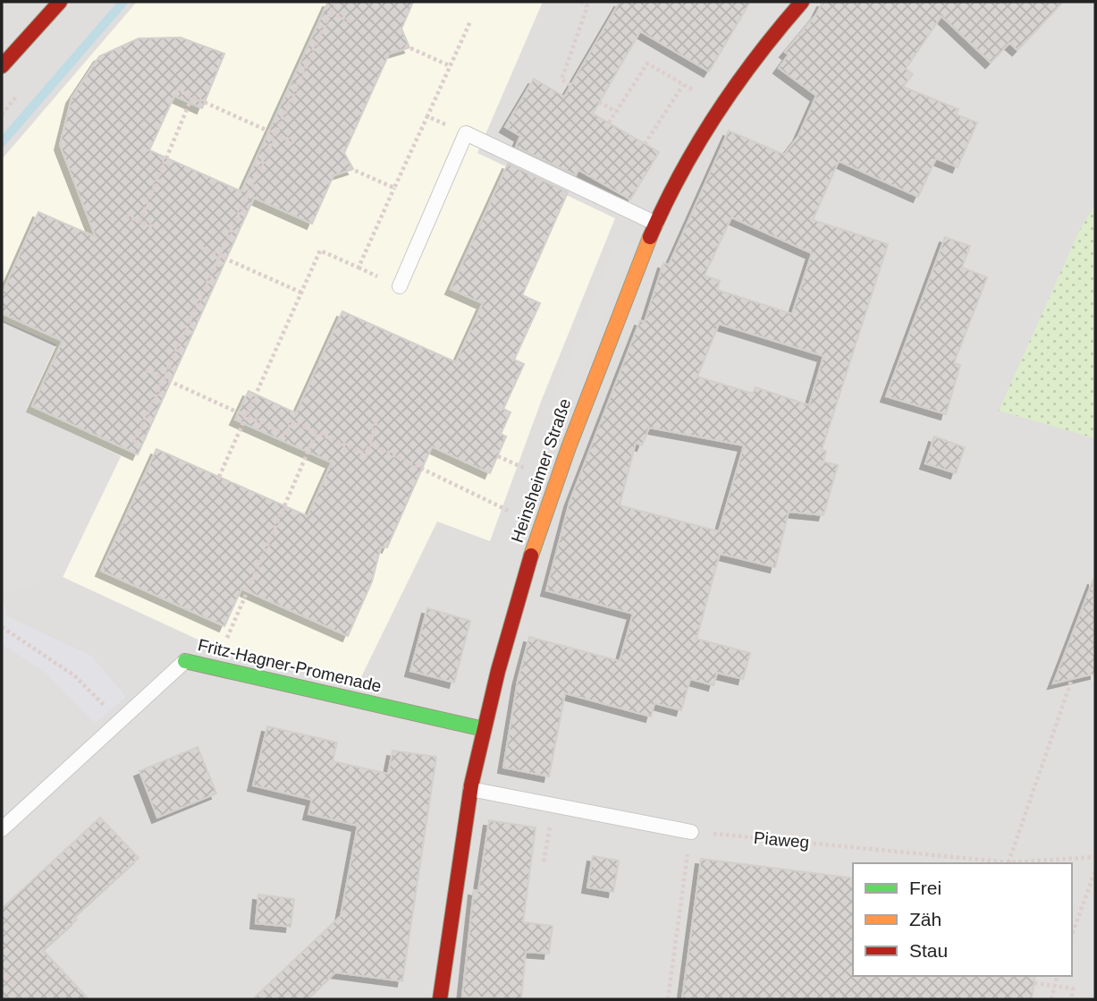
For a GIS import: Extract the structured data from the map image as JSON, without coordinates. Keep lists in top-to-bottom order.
{
  "streets": {
    "street": ["Heinsheimer Straße", "Fritz-Hagner-Promenade"],
    "path": ["Piaweg"]
  },
  "crossings": [
    ["Heinsheimer Straße", "Fritz-Hagner-Promenade"]
  ],
  "legend": ["Frei", "Zäh", "Stau"]
}
